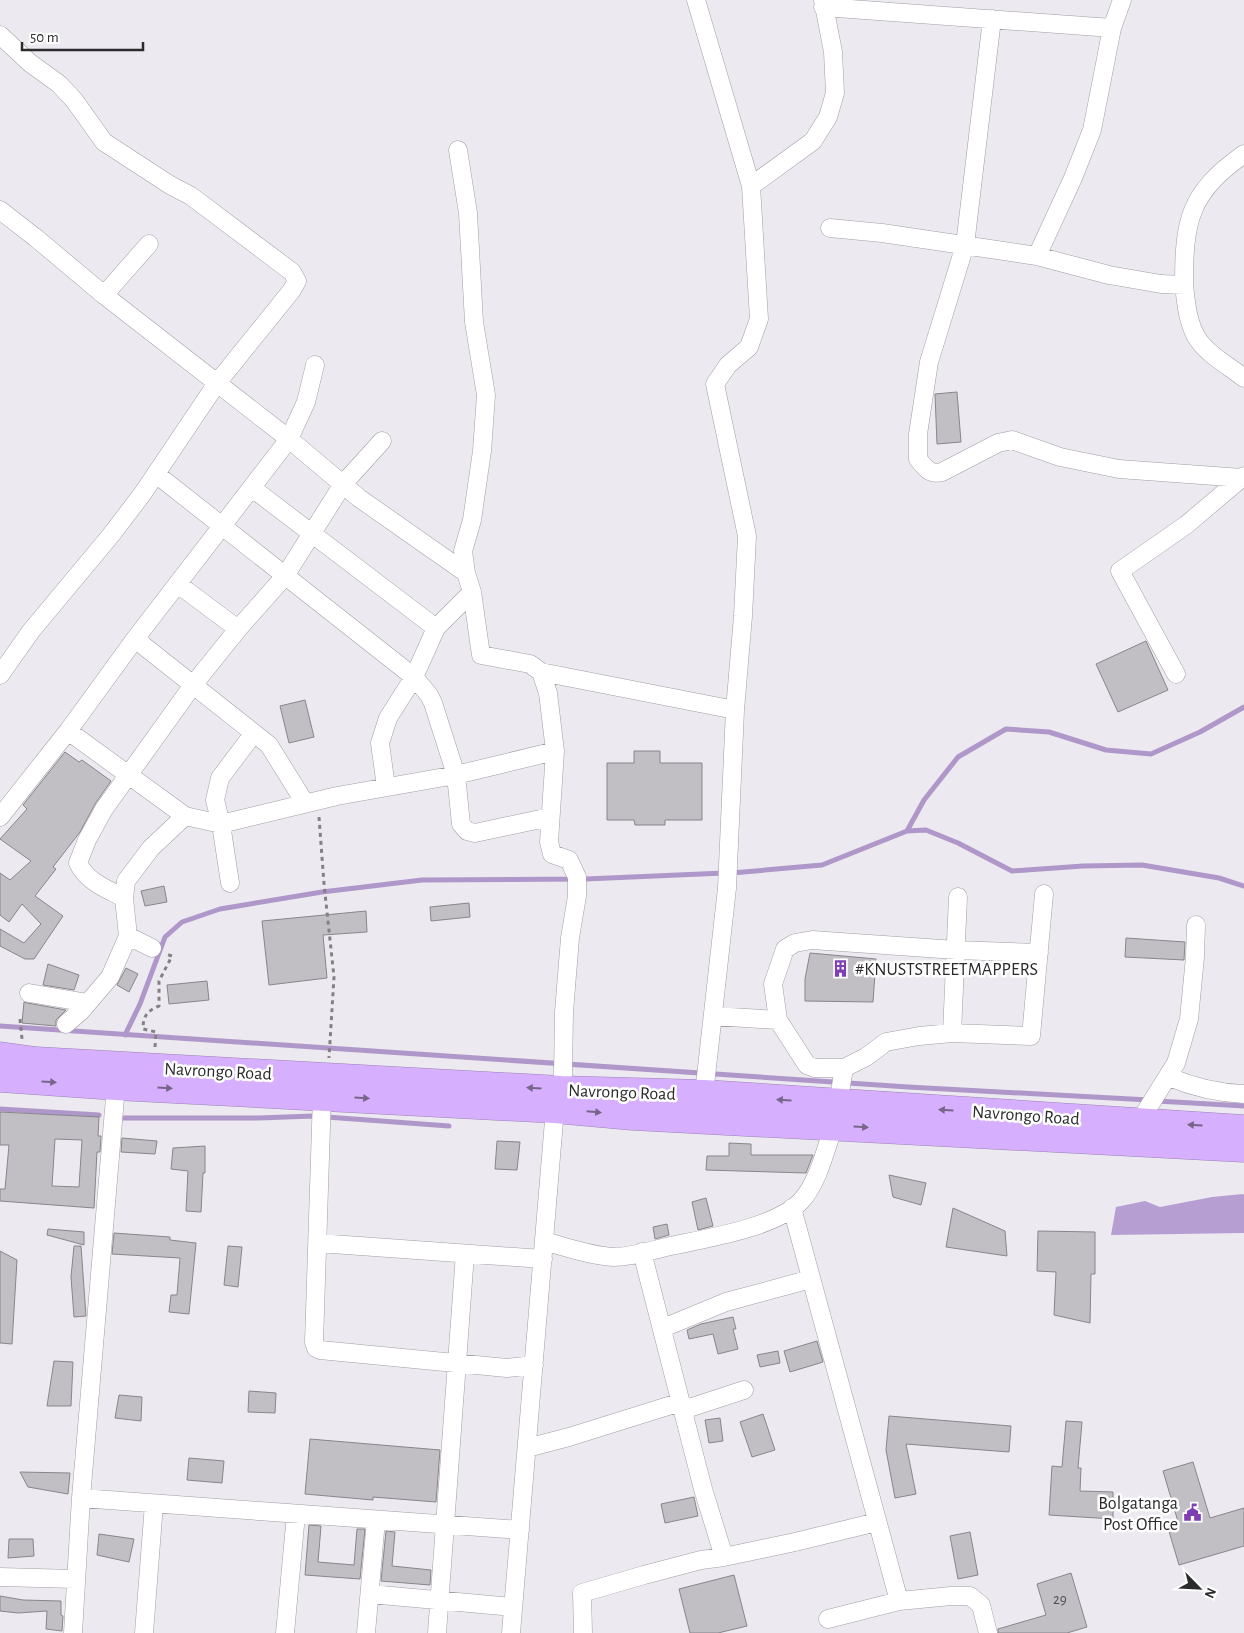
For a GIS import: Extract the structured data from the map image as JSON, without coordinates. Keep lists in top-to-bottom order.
{
  "streets": {
    "highway": ["Navrongo Road"]
  },
  "places": {
    "building": ["#KNUSTSTREETMAPPERS"],
    "public building": ["Bolgatanga Post Office"]
  },
  "house_numbers": ["29"],
  "scale_bar": "50 m",
  "north": "bottom right"
}
